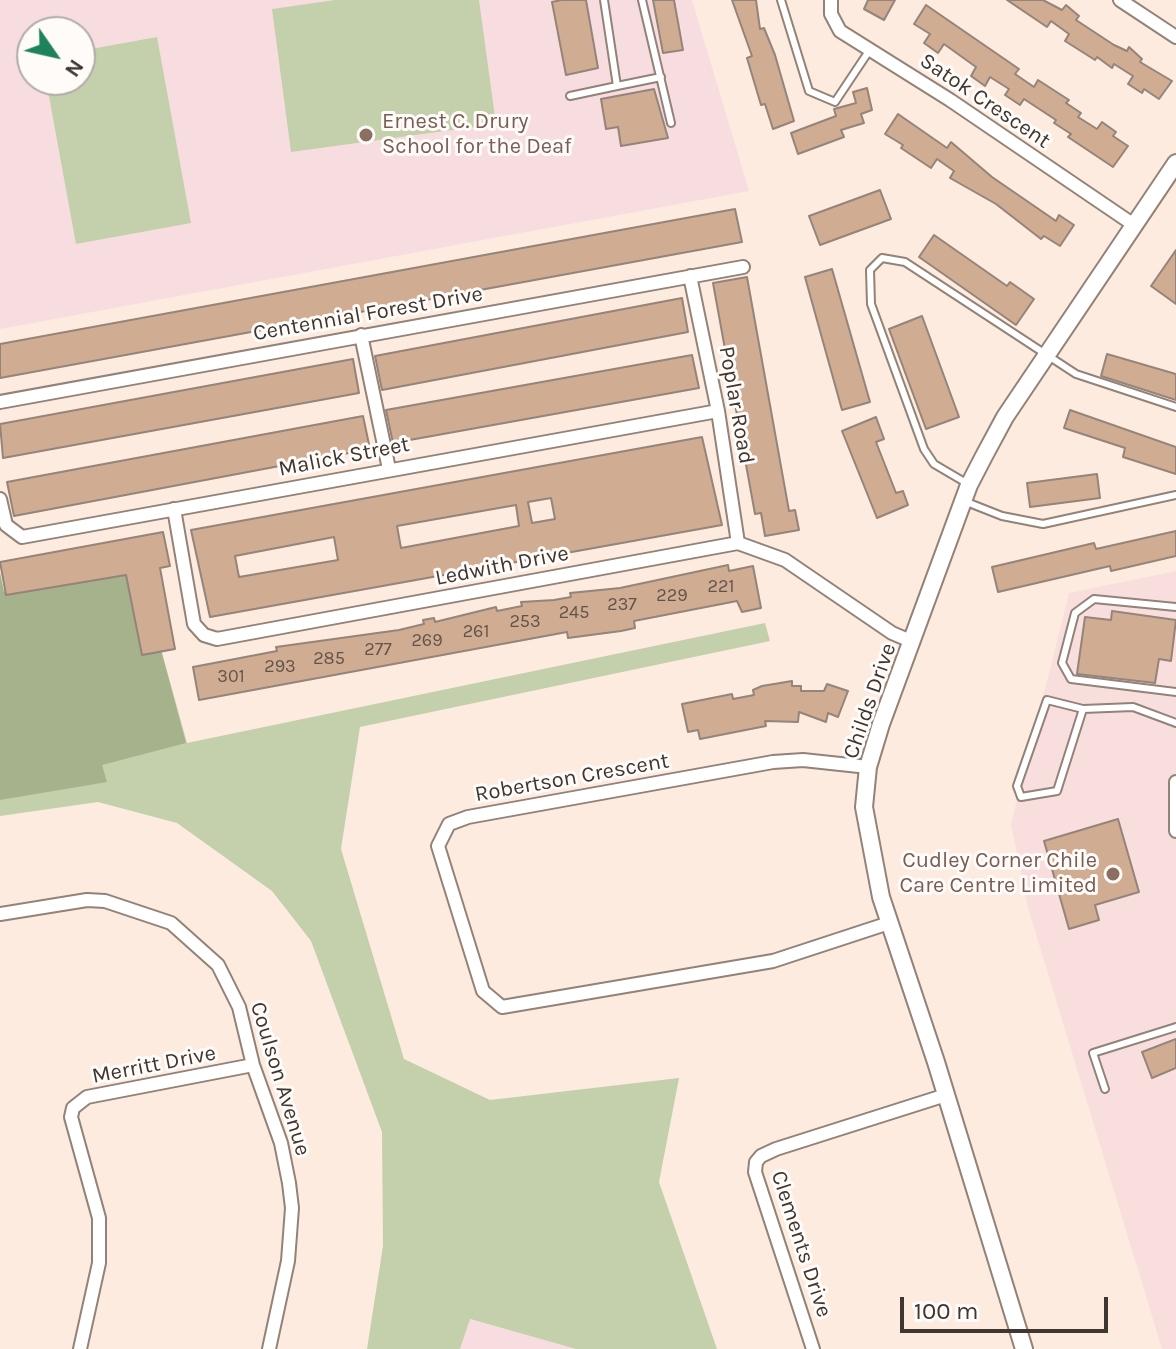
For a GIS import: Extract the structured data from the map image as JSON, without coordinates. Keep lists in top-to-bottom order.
{
  "streets": {
    "street": [
      "Satok Crescent",
      "Centennial Forest Drive",
      "Poplar Road",
      "Malick Street",
      "Ledwith Drive",
      "Childs Drive",
      "Robertson Crescent",
      "Merritt Drive",
      "Coulson Avenue",
      "Clements Drive"
    ]
  },
  "crossings": [
    ["Satok Crescent", "Childs Drive"],
    ["Centennial Forest Drive", "Poplar Road"],
    ["Poplar Road", "Malick Street"],
    ["Poplar Road", "Ledwith Drive"],
    ["Malick Street", "Ledwith Drive"],
    ["Childs Drive", "Robertson Crescent"],
    ["Childs Drive", "Clements Drive"],
    ["Merritt Drive", "Coulson Avenue"]
  ],
  "places": ["Ernest C. Drury School for the Deaf", "Cudley Corner Chile Care Centre Limited"],
  "house_numbers": [
    "221",
    "229",
    "237",
    "245",
    "253",
    "261",
    "269",
    "277",
    "285",
    "293",
    "301"
  ],
  "scale_bar": "100 m",
  "north": "bottom right"
}
